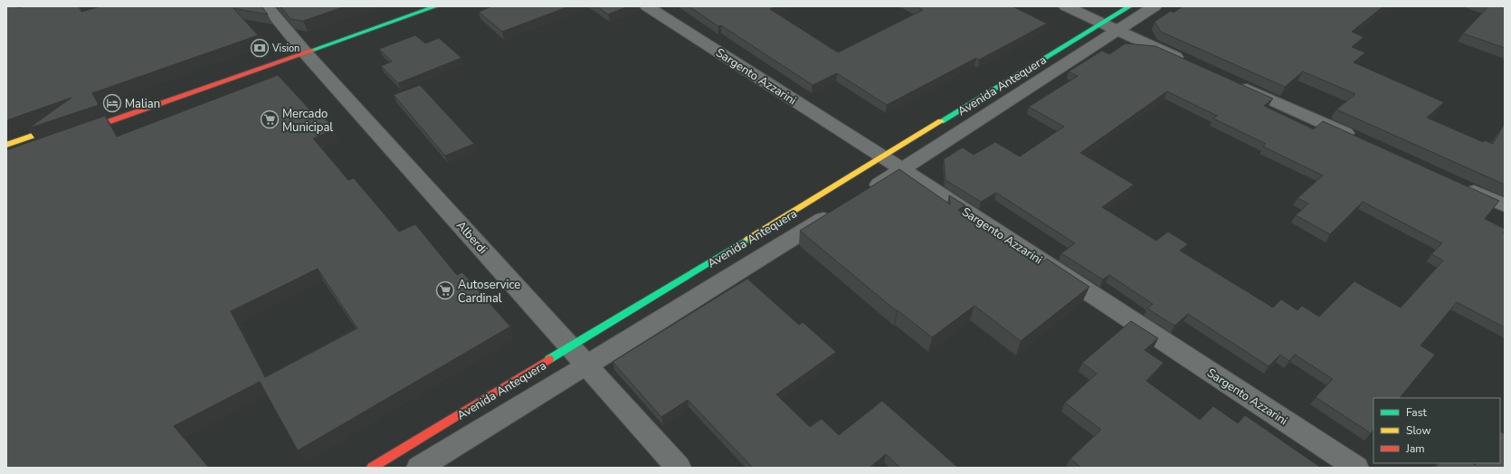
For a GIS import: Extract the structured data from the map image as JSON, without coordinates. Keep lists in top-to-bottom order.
{
  "streets": {
    "street": ["Sargento Azzarini", "Avenida Antequera", "Alberdi"]
  },
  "crossings": [
    ["Sargento Azzarini", "Avenida Antequera"],
    ["Avenida Antequera", "Alberdi"]
  ],
  "places": {
    "bank": ["Vision"],
    "hotel": ["Malian"],
    "supermarket": ["Mercado Municipal", "Autoservice Cardinal"]
  },
  "legend": ["Fast", "Slow", "Jam"]
}
